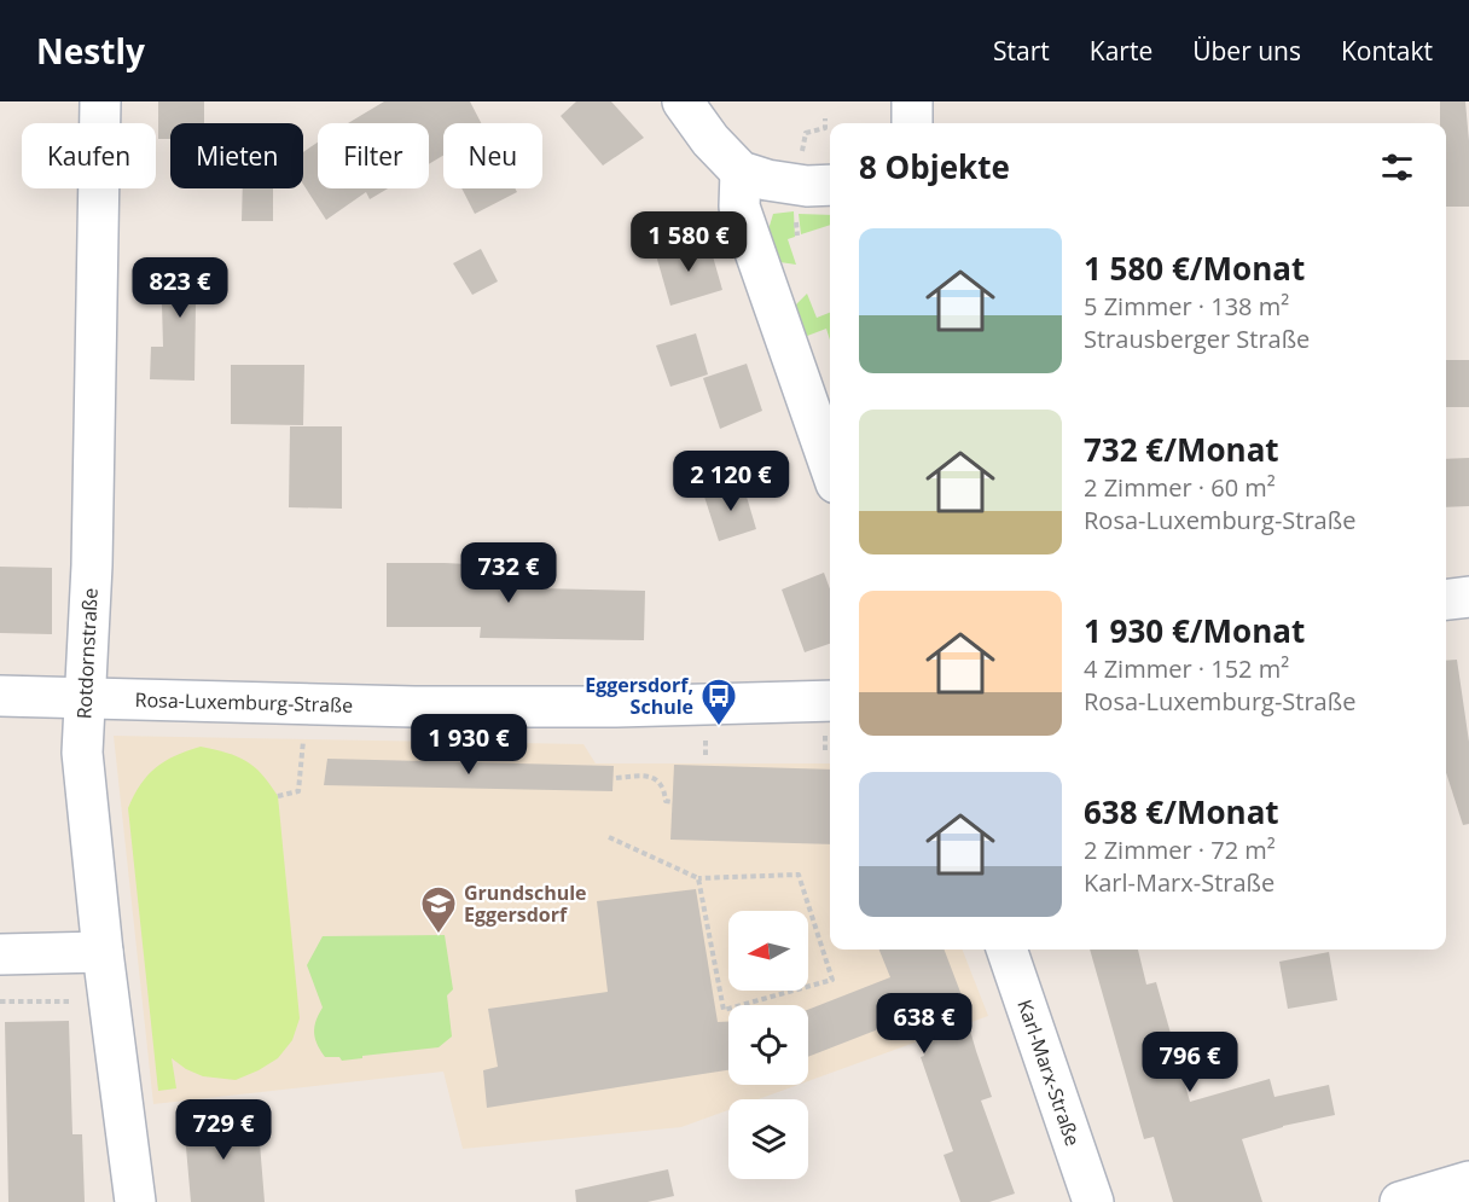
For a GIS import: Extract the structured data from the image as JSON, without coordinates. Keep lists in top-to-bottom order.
{
  "streets": {
    "street": ["Rotdornstraße", "Rosa-Luxemburg-Straße", "Karl-Marx-Straße"]
  },
  "crossings": [
    ["Rotdornstraße", "Rosa-Luxemburg-Straße"]
  ],
  "places": {
    "bus stop": ["Eggersdorf, Schule"],
    "school or university": ["Grundschule Eggersdorf"]
  },
  "north": "left",
  "page": {
    "header": "Nestly",
    "nav": [
      "Start",
      "Karte",
      "Über uns",
      "Kontakt"
    ],
    "chip": [
      "Kaufen",
      "Mieten",
      "Filter",
      "Neu"
    ],
    "heading": "8 Objekte",
    "list": [
      {
        "name": "1 580 €/Monat",
        "note": "5 Zimmer · 138 m² · Strausberger Straße"
      },
      {
        "name": "732 €/Monat",
        "note": "2 Zimmer · 60 m² · Rosa-Luxemburg-Straße"
      },
      {
        "name": "1 930 €/Monat",
        "note": "4 Zimmer · 152 m² · Rosa-Luxemburg-Straße"
      },
      {
        "name": "638 €/Monat",
        "note": "2 Zimmer · 72 m² · Karl-Marx-Straße"
      }
    ],
    "price": [
      "1 580 €",
      "823 €",
      "2 120 €",
      "732 €",
      "1 930 €",
      "638 €",
      "796 €",
      "729 €"
    ]
  }
}
